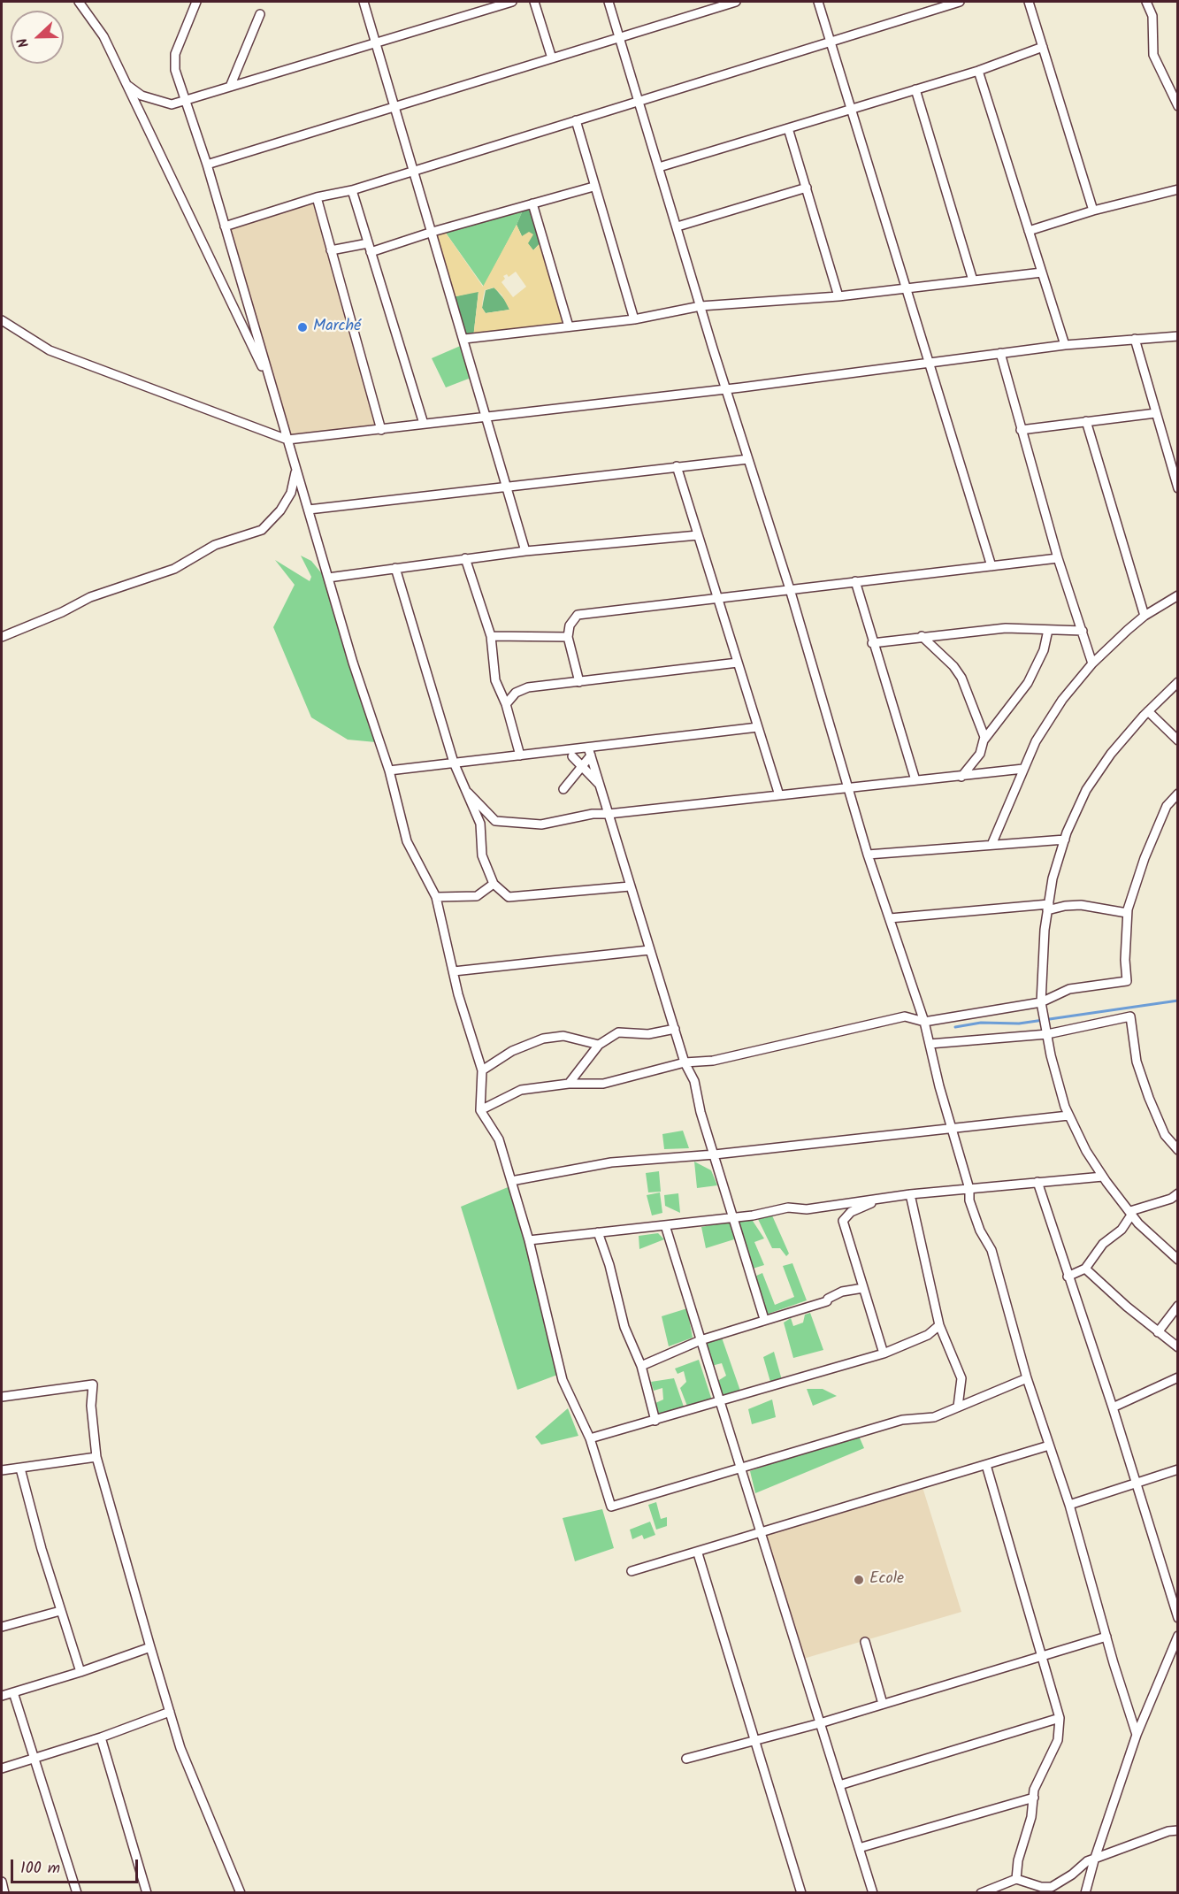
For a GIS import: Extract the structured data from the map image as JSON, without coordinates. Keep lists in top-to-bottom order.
{
  "places": ["Marché", "Ecole"],
  "scale_bar": "100 m",
  "north": "left"
}
